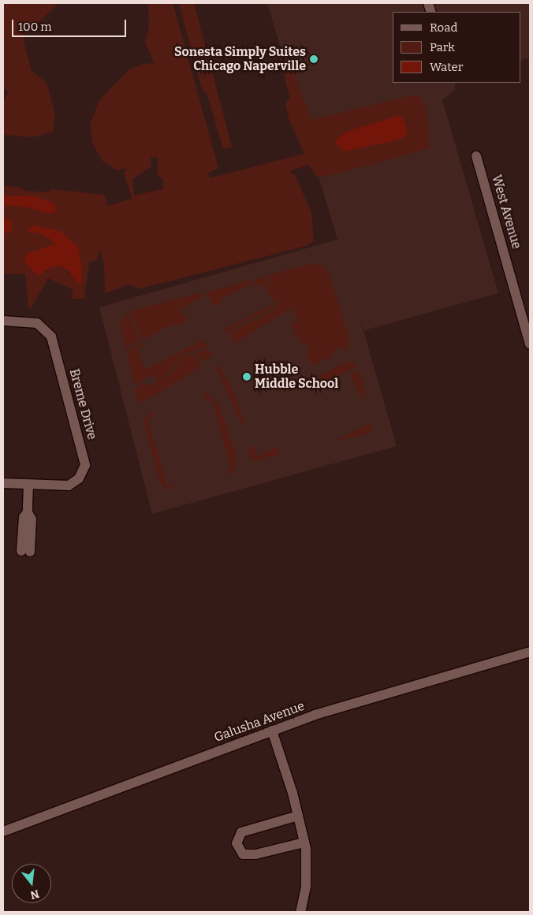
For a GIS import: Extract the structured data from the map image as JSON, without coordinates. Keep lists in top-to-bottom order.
{
  "streets": {
    "street": ["West Avenue", "Breme Drive", "Galusha Avenue"]
  },
  "places": ["Sonesta Simply Suites Chicago Naperville", "Hubble Middle School"],
  "legend": ["Road", "Park", "Water"],
  "scale_bar": "100 m",
  "north": "bottom"
}
